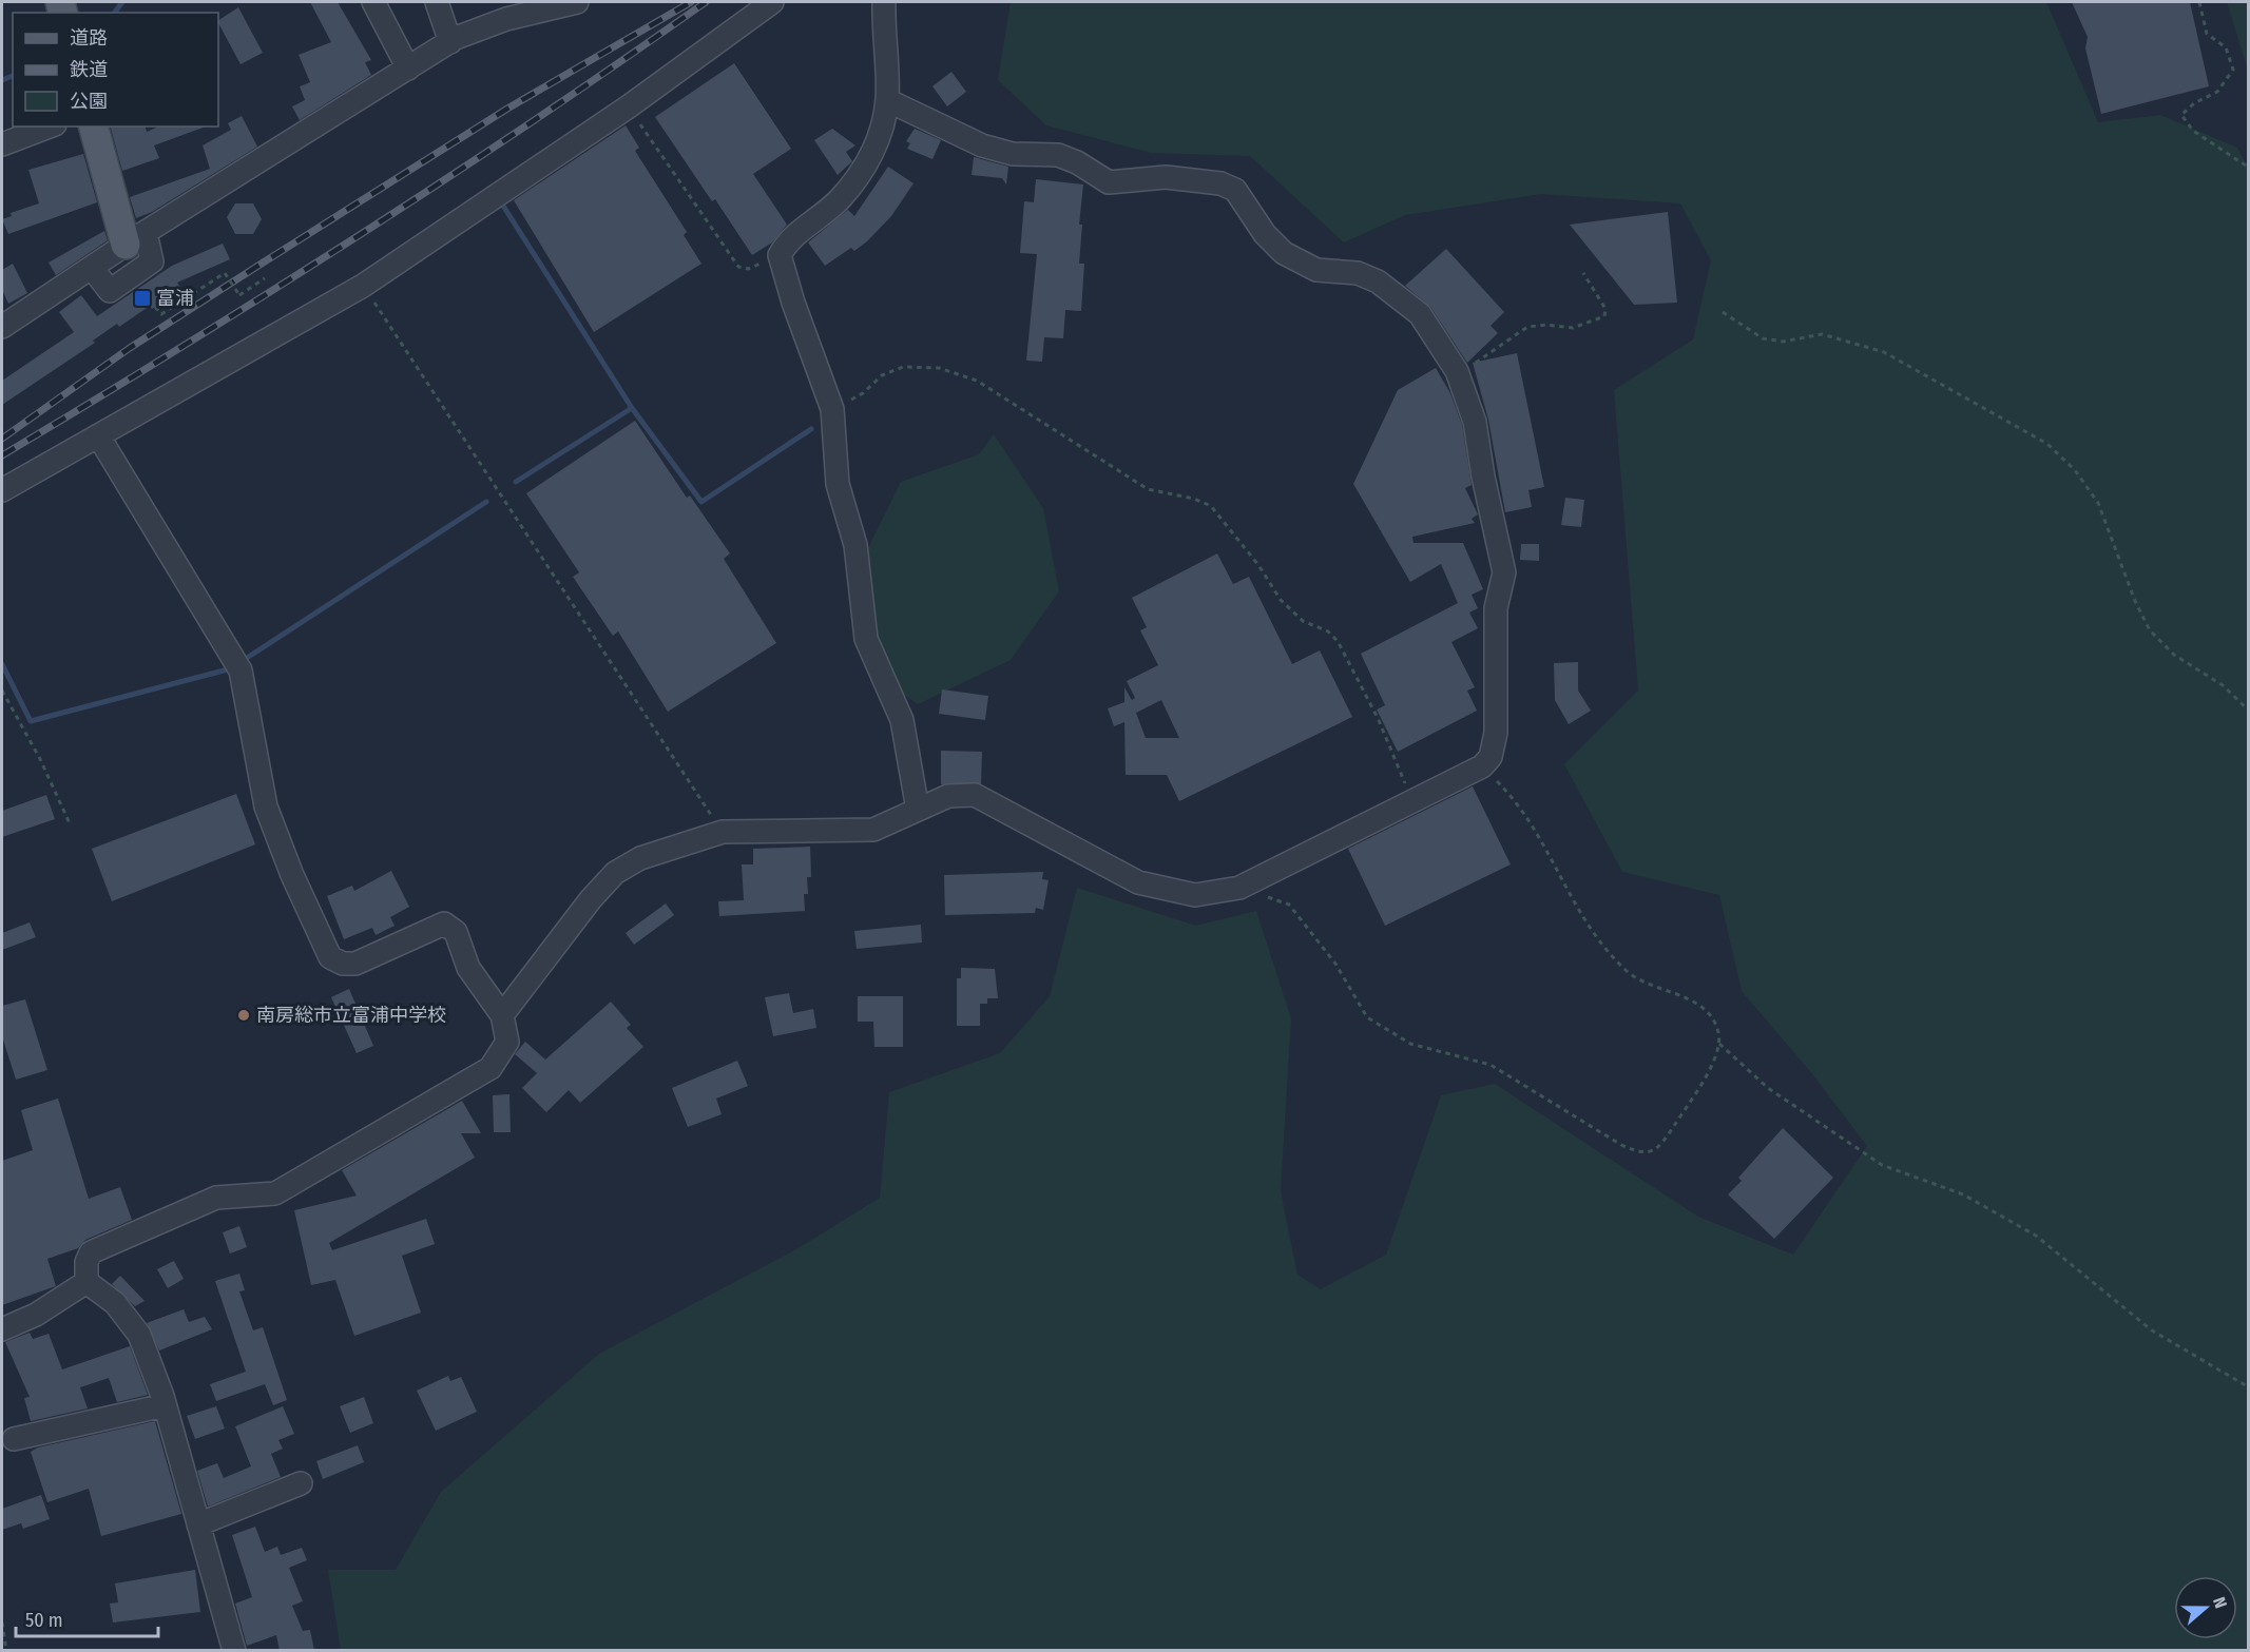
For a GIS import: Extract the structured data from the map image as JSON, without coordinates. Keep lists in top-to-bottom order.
{
  "places": {
    "transit": ["富浦"],
    "other": ["南房総市立富浦中学校"]
  },
  "legend": ["道路", "鉄道", "公園"],
  "scale_bar": "50 m",
  "north": "right"
}
